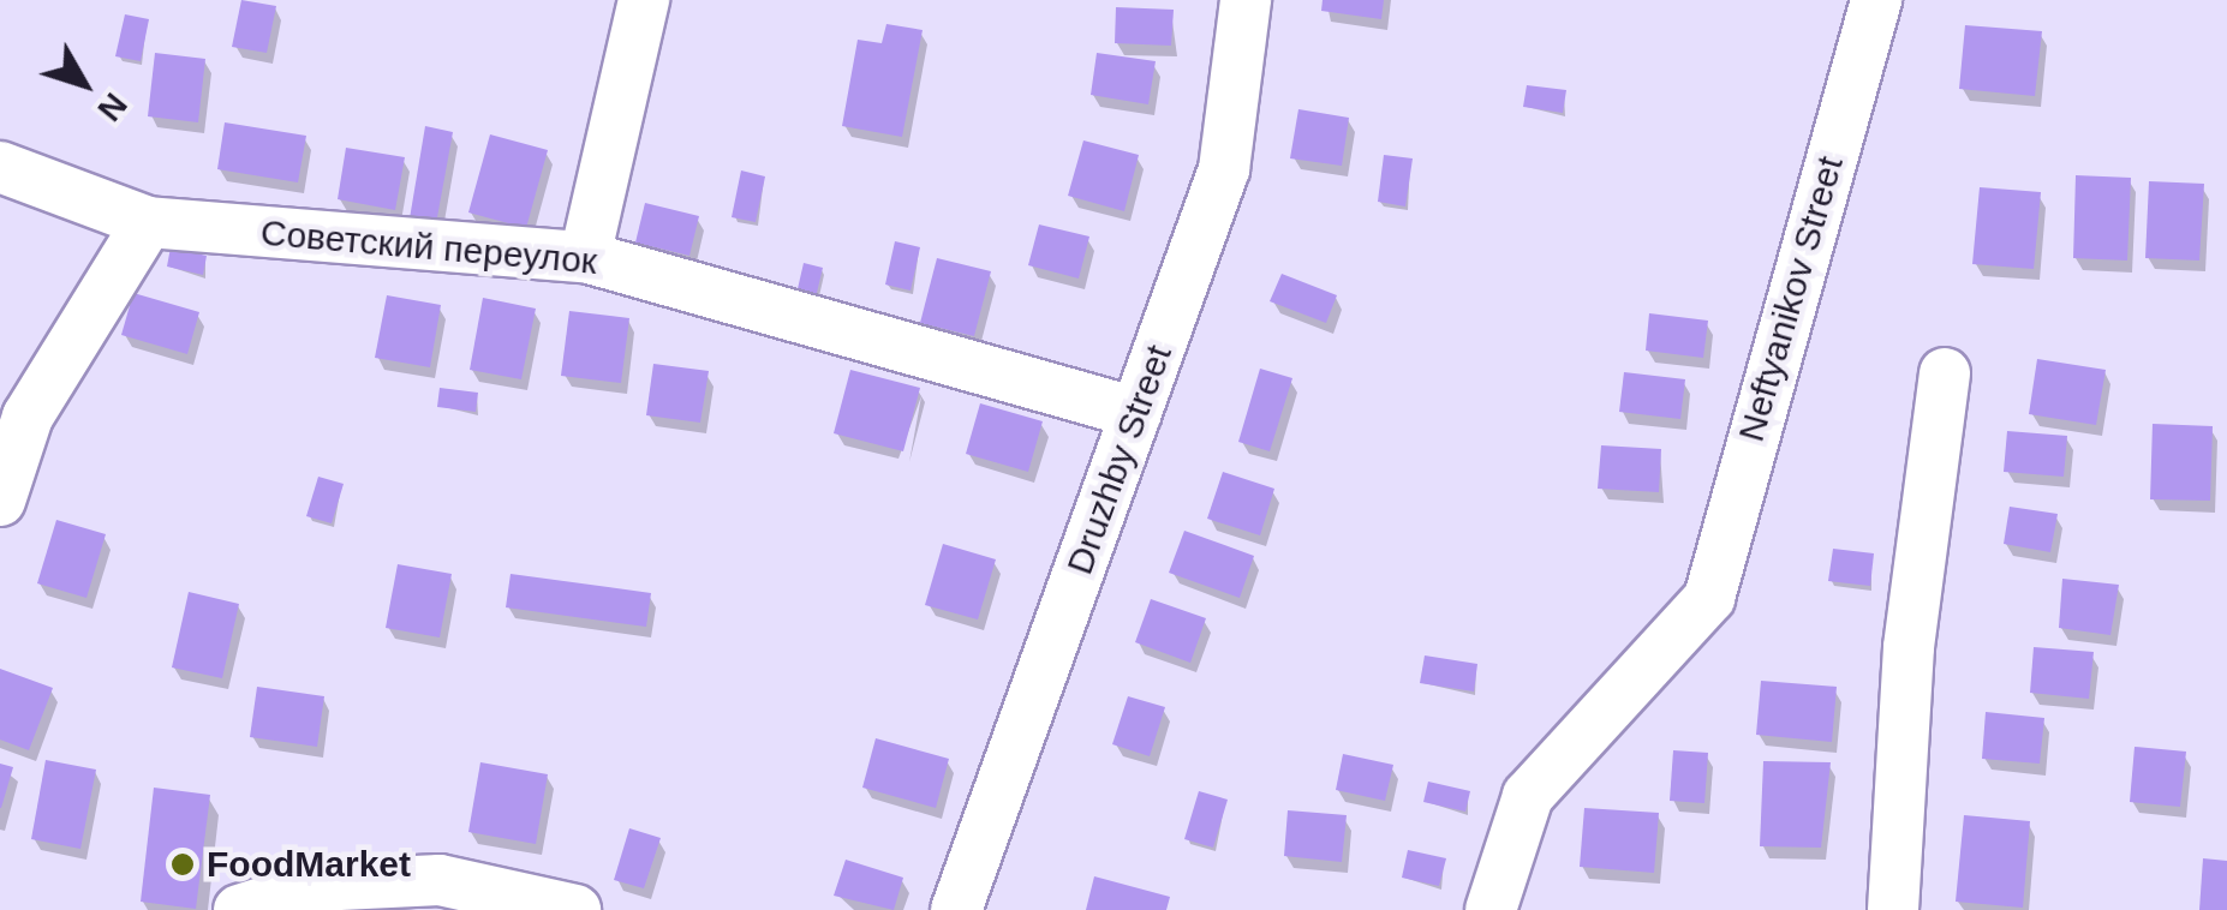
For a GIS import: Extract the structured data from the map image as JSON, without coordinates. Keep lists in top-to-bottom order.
{
  "streets": {
    "street": ["Советский переулок", "Neftyanikov Street", "Druzhby Street"]
  },
  "crossings": [
    ["Советский переулок", "Druzhby Street"]
  ],
  "places": ["FoodMarket"],
  "north": "bottom right"
}
